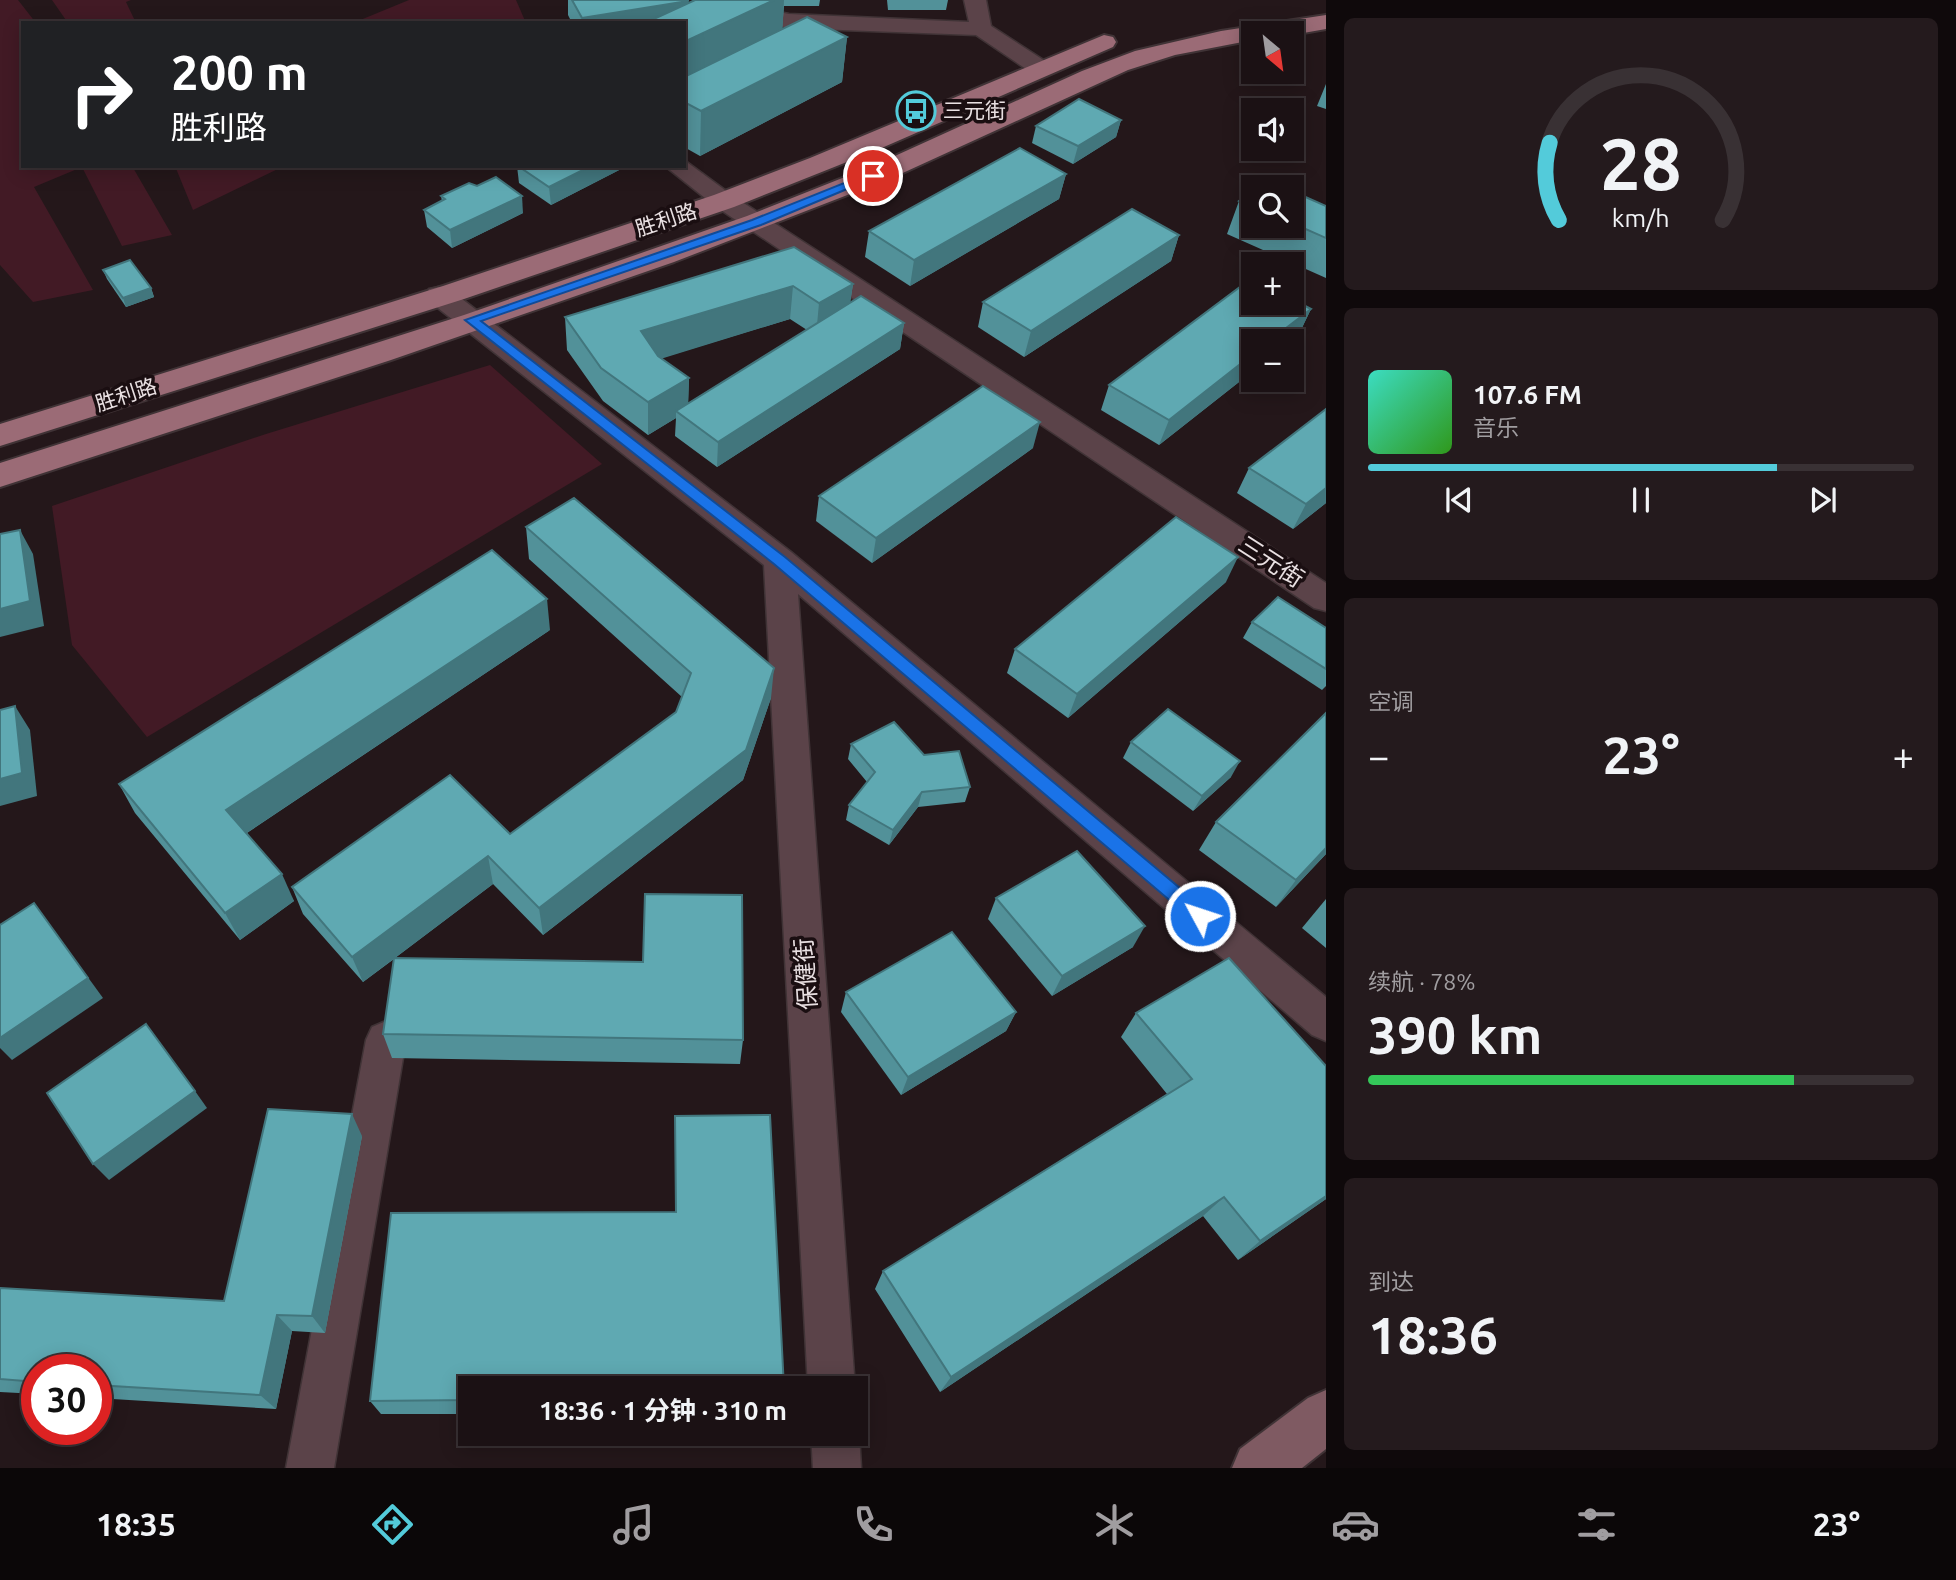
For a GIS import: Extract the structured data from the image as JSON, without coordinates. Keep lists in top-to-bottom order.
{
  "streets": {
    "main road": ["胜利路"],
    "street": ["三元街", "保健街"]
  },
  "crossings": [
    ["胜利路", "三元街"]
  ],
  "places": {
    "bus stop": ["三元街"]
  },
  "north": "bottom right",
  "page": {
    "map_buttons": ["+", "−"],
    "turn": ["200 m", "胜利路"],
    "song": ["107.6 FM", "音乐"],
    "tile": [
      "空调",
      ["续航 · 78%", "390 km"],
      ["到达", "18:36"]
    ],
    "heat": ["−", "23°", "+"],
    "limit": "30",
    "trip": "18:36 · 1 分钟 · 310 m",
    "tabs": ["18:35", "23°"],
    "gauge": ["28", "km/h"]
  }
}
